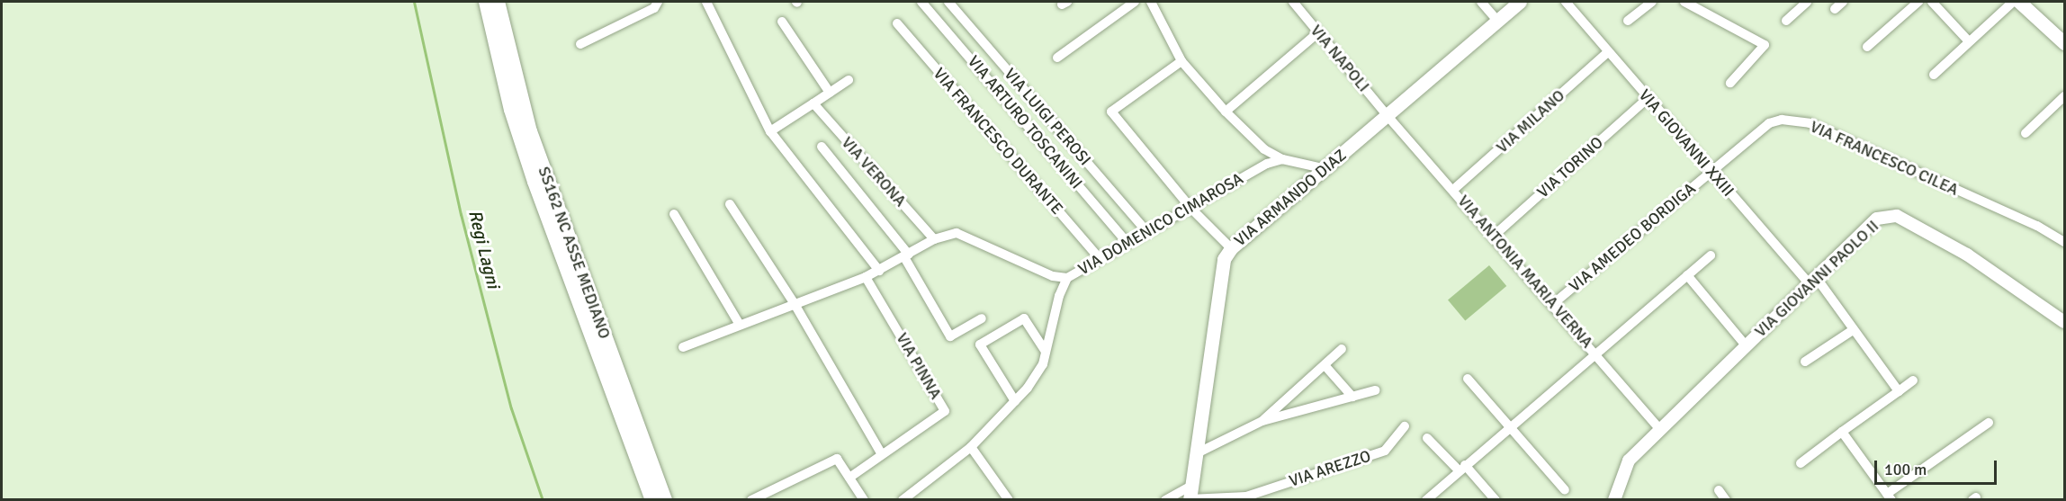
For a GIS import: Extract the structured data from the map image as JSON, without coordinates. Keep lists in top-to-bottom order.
{
  "streets": {
    "highway": ["SS162 NC ASSE MEDIANO"],
    "main road": ["VIA ARMANDO DIAZ"],
    "street": [
      "VIA NAPOLI",
      "VIA LUIGI PEROSI",
      "VIA MILANO",
      "VIA ARTURO TOSCANINI",
      "VIA FRANCESCO DURANTE",
      "VIA GIOVANNI XXIII",
      "VIA FRANCESCO CILEA",
      "VIA TORINO",
      "VIA VERONA",
      "VIA DOMENICO CIMAROSA",
      "VIA AMEDEO BORDIGA",
      "VIA ANTONIA MARIA VERNA",
      "VIA GIOVANNI PAOLO II",
      "VIA PINNA",
      "VIA AREZZO"
    ]
  },
  "crossings": [
    ["VIA NAPOLI", "VIA ARMANDO DIAZ"],
    ["VIA NAPOLI", "VIA ANTONIA MARIA VERNA"],
    ["VIA LUIGI PEROSI", "VIA DOMENICO CIMAROSA"],
    ["VIA MILANO", "VIA GIOVANNI XXIII"],
    ["VIA MILANO", "VIA ANTONIA MARIA VERNA"],
    ["VIA ARTURO TOSCANINI", "VIA DOMENICO CIMAROSA"],
    ["VIA FRANCESCO DURANTE", "VIA DOMENICO CIMAROSA"],
    ["VIA GIOVANNI XXIII", "VIA FRANCESCO CILEA"],
    ["VIA GIOVANNI XXIII", "VIA TORINO"],
    ["VIA GIOVANNI XXIII", "VIA AMEDEO BORDIGA"],
    ["VIA GIOVANNI XXIII", "VIA GIOVANNI PAOLO II"],
    ["VIA FRANCESCO CILEA", "VIA AMEDEO BORDIGA"],
    ["VIA TORINO", "VIA ANTONIA MARIA VERNA"],
    ["VIA VERONA", "VIA DOMENICO CIMAROSA"],
    ["VIA ARMANDO DIAZ", "VIA ANTONIA MARIA VERNA"],
    ["VIA ARMANDO DIAZ", "VIA AREZZO"],
    ["VIA DOMENICO CIMAROSA", "VIA PINNA"],
    ["VIA AMEDEO BORDIGA", "VIA ANTONIA MARIA VERNA"],
    ["VIA ANTONIA MARIA VERNA", "VIA GIOVANNI PAOLO II"]
  ],
  "water": ["Regi Lagni"],
  "scale_bar": "100 m"
}
